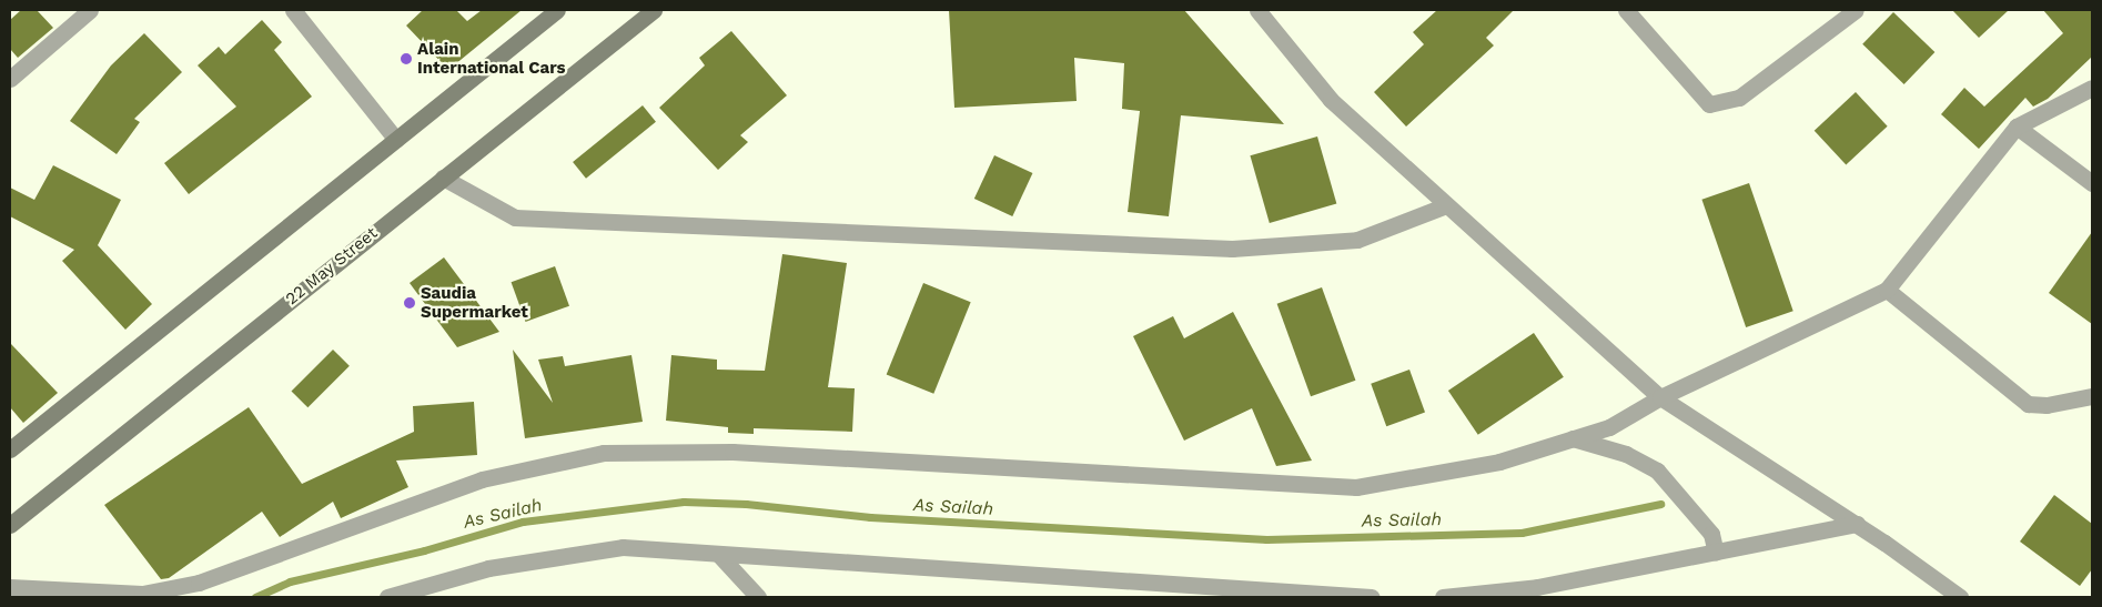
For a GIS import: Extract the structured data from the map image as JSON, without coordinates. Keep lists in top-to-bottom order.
{
  "streets": {
    "main road": ["22 May Street"]
  },
  "water": ["As Sailah"],
  "places": ["Alain International Cars", "Saudia Supermarket"]
}
